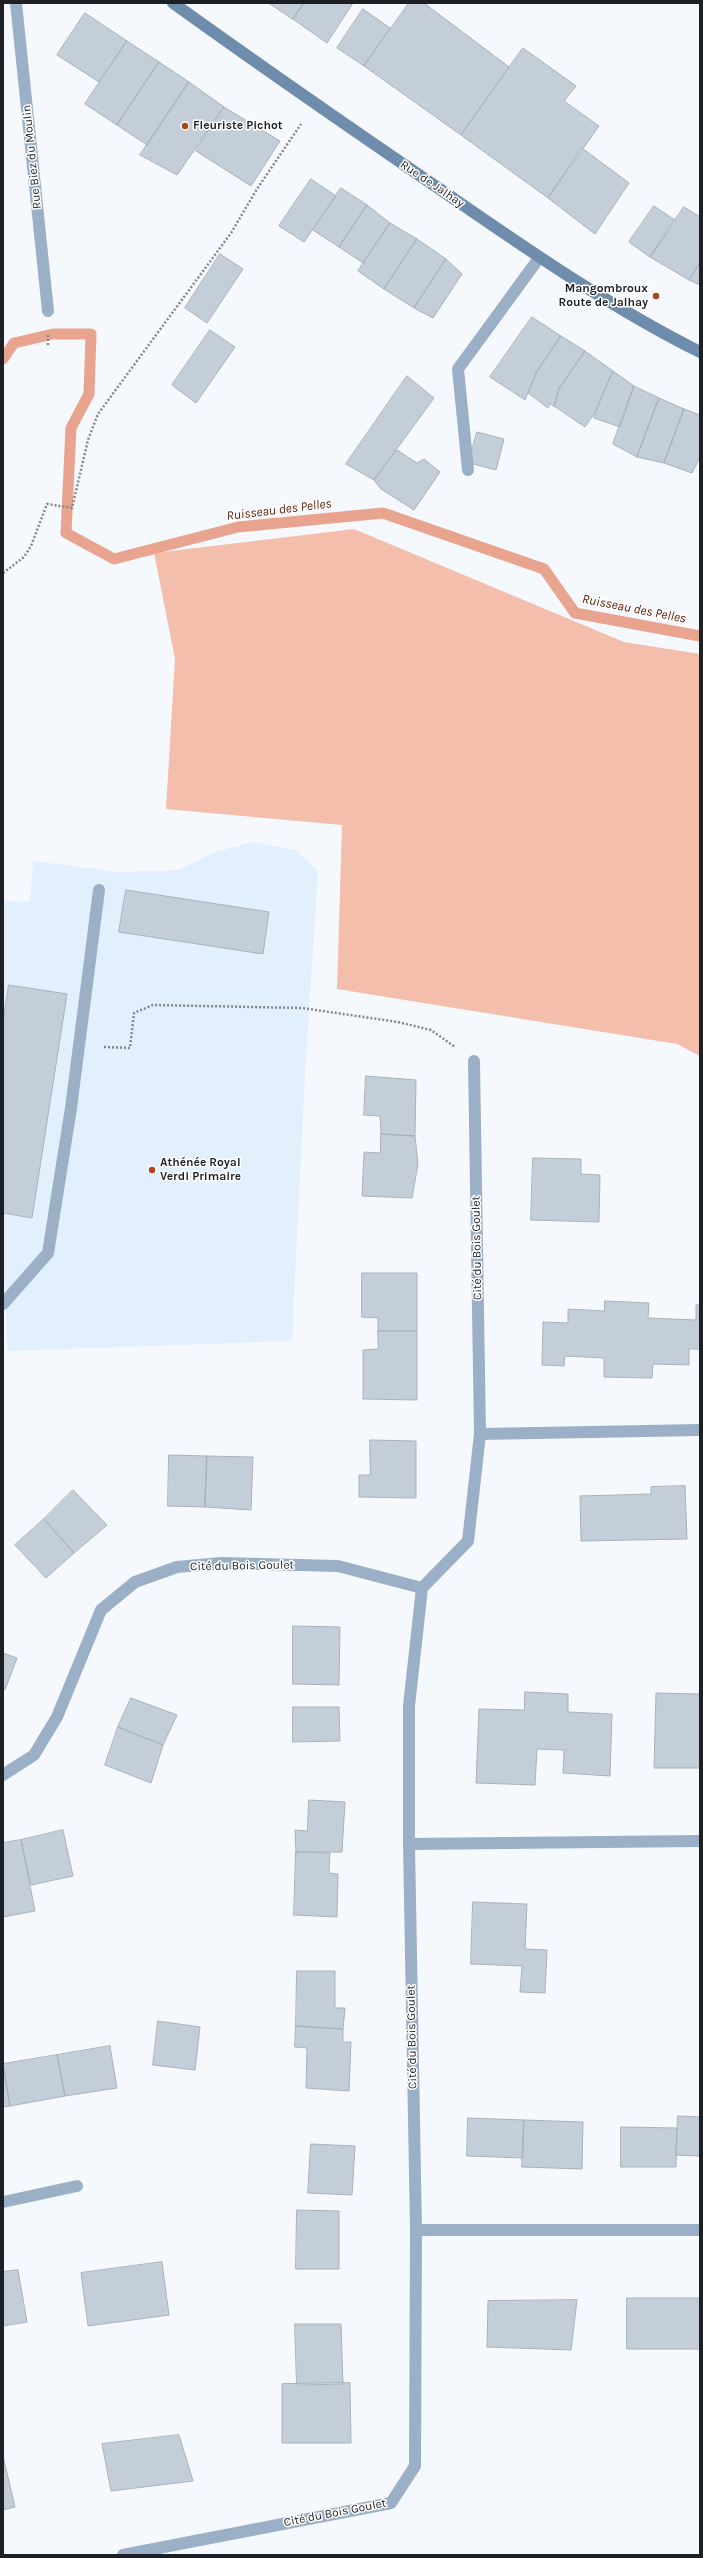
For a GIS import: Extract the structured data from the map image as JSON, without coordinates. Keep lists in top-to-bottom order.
{
  "streets": {
    "main road": ["Rue de Jalhay"],
    "street": ["Rue Biez du Moulin", "Cité du Bois Goulet"]
  },
  "water": ["Ruisseau des Pelles"],
  "places": ["Fleuriste Pichot", "Mangombroux Route de Jalhay", "Athénée Royal Verdi Primaire"]
}
